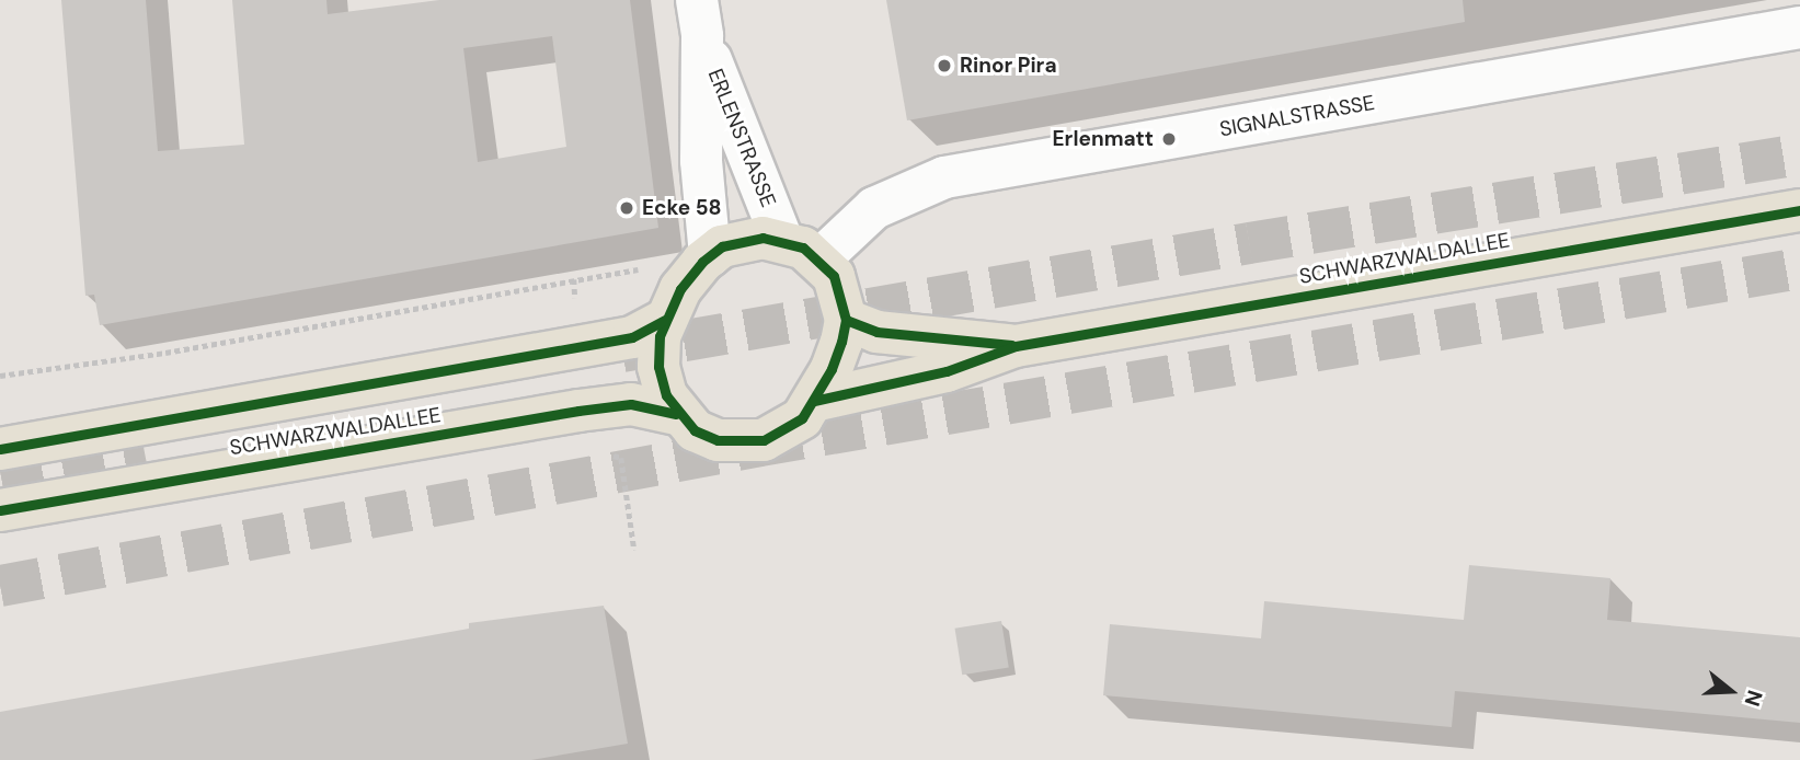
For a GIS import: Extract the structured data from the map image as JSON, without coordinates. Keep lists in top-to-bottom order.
{
  "streets": {
    "main road": ["SCHWARZWALDALLEE"],
    "street": ["SIGNALSTRASSE", "ERLENSTRASSE"]
  },
  "crossings": [
    ["SIGNALSTRASSE", "ERLENSTRASSE"],
    ["SIGNALSTRASSE", "SCHWARZWALDALLEE"],
    ["ERLENSTRASSE", "SCHWARZWALDALLEE"]
  ],
  "places": ["Rinor Pira", "Erlenmatt", "Ecke 58"],
  "north": "right"
}
